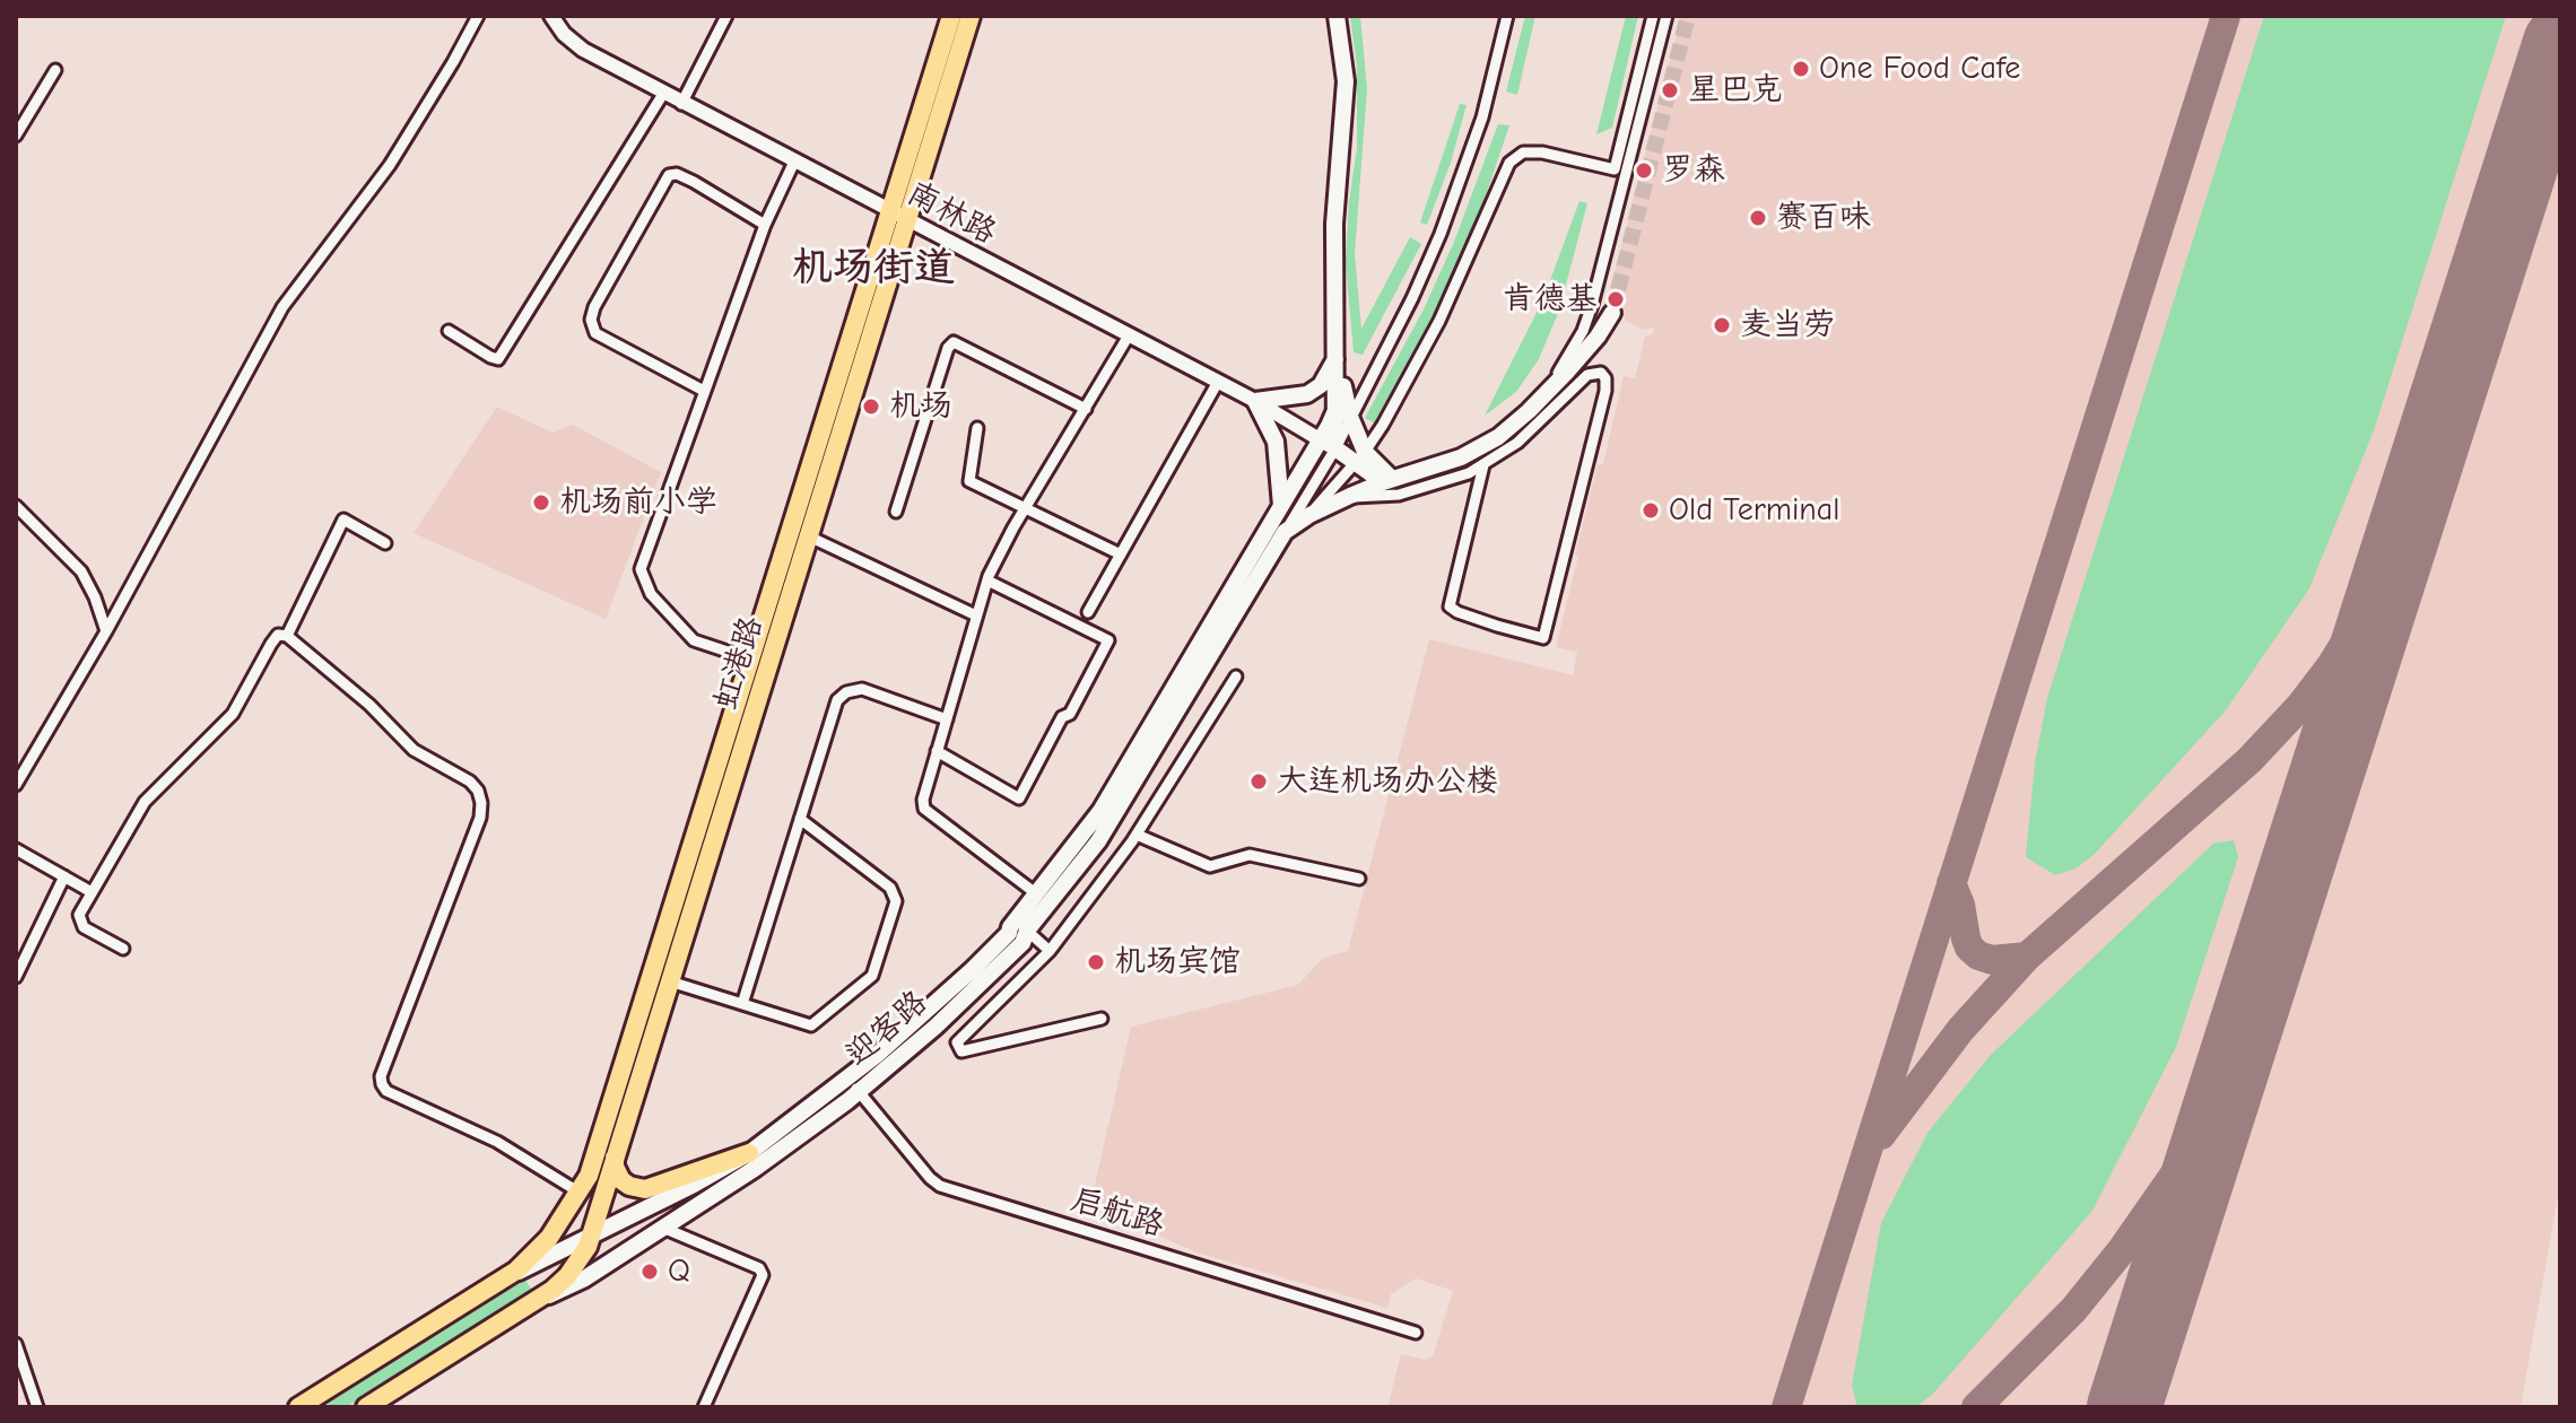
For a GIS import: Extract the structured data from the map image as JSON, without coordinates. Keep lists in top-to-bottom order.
{
  "streets": {
    "highway": ["虹港路", "迎客路"],
    "street": ["南林路", "启航路"]
  },
  "crossings": [
    ["南林路", "虹港路"],
    ["南林路", "迎客路"],
    ["虹港路", "迎客路"],
    ["迎客路", "启航路"]
  ],
  "districts": ["机场街道"],
  "places": [
    "One Food Cafe",
    "星巴克",
    "罗森",
    "赛百味",
    "肯德基",
    "麦当劳",
    "机场",
    "机场前小学",
    "Old Terminal",
    "大连机场办公楼",
    "机场宾馆",
    "Q"
  ]
}
